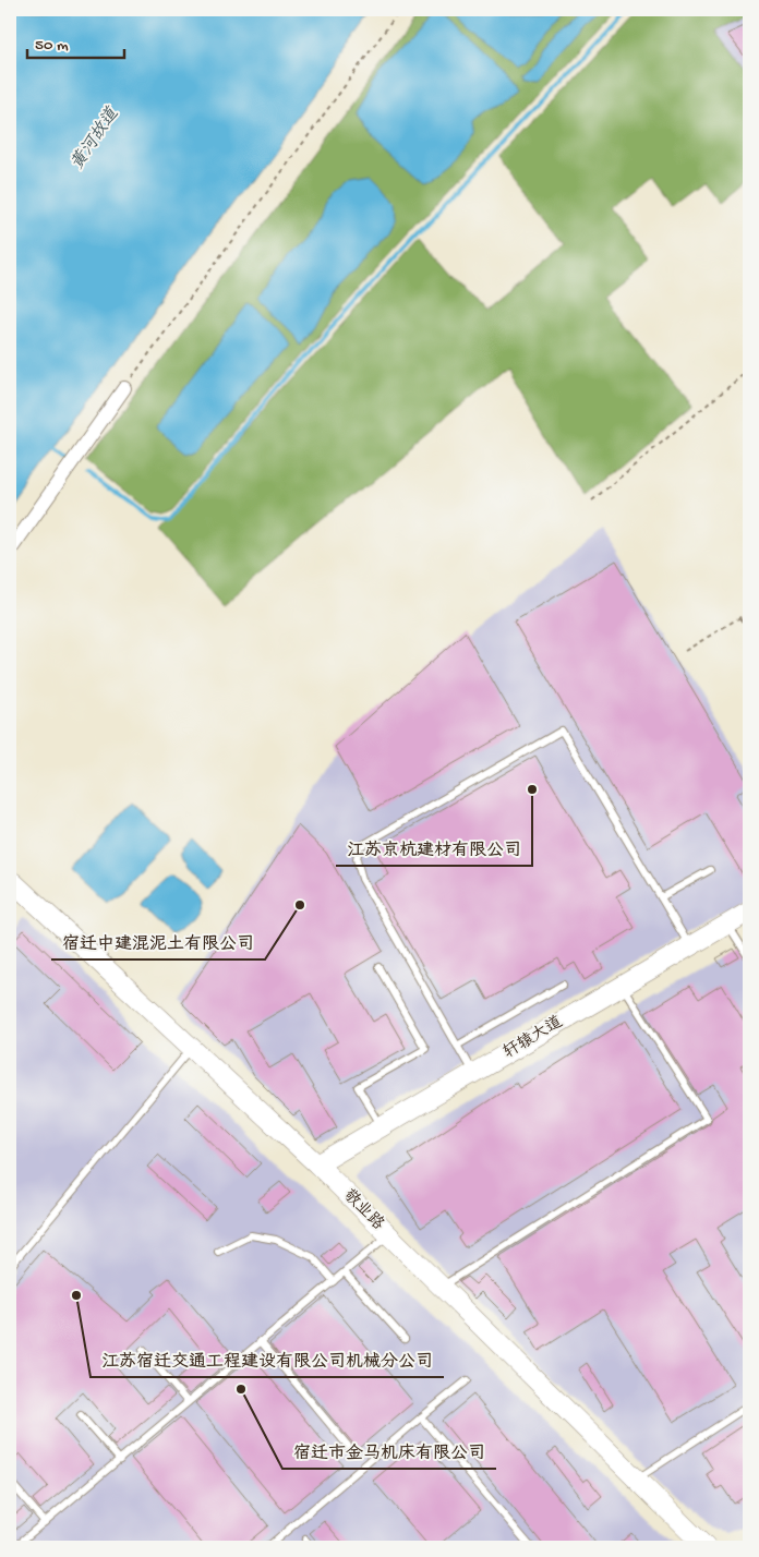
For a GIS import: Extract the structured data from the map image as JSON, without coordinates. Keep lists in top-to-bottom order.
{
  "streets": {
    "street": ["轩辕大道", "敬业路"]
  },
  "crossings": [
    ["轩辕大道", "敬业路"]
  ],
  "water": ["黄河故道"],
  "places": [
    "江苏京杭建材有限公司",
    "宿迁中建混泥土有限公司",
    "江苏宿迁交通工程建设有限公司机械分公司",
    "宿迁市金马机床有限公司"
  ],
  "scale_bar": "50 m"
}
